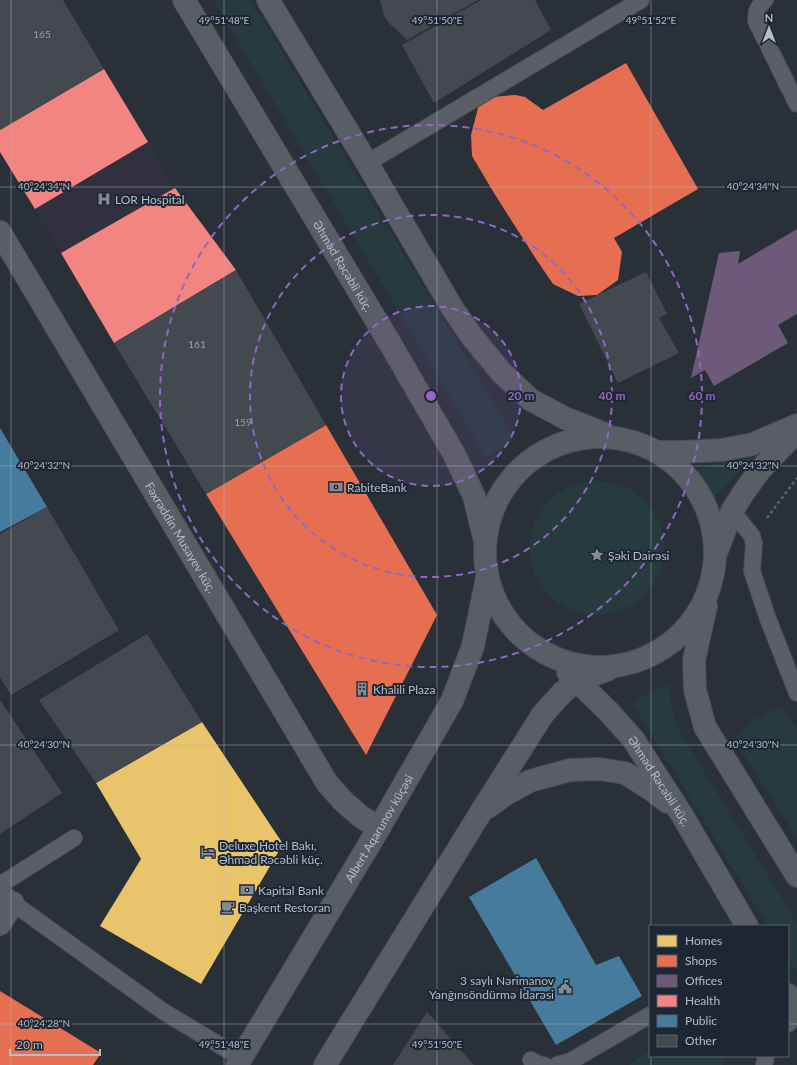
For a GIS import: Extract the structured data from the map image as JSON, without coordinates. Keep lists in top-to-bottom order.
{
  "streets": {
    "main road": ["Əhməd Rəcəbli küç.", "Fəxrəddin Musayev küç.", "Albert Aqarunov küçəsi"]
  },
  "crossings": [
    ["Fəxrəddin Musayev küç.", "Albert Aqarunov küçəsi"]
  ],
  "places": {
    "hospital": ["LOR Hospital"],
    "bank": ["RabiteBank", "Kapital Bank"],
    "place": ["Şəki Dairəsi"],
    "building": ["Khalili Plaza"],
    "hotel": ["Deluxe Hotel Bakı, Əhməd Rəcəbli küç."],
    "cafe": ["Başkent Restoran"],
    "public building": ["3 saylı Nərimanov Yanğınsöndürmə İdarəsi"]
  },
  "house_numbers": ["165", "161", "159"],
  "legend": [
    "Homes",
    "Shops",
    "Offices",
    "Health",
    "Public",
    "Other"
  ],
  "scale_bar": "20 m",
  "north": "top",
  "coordinates": [
    "49°51'48\"E",
    "49°51'50\"E",
    "49°51'52\"E",
    "40°24'34\"N",
    "40°24'32\"N",
    "40°24'30\"N",
    "40°24'28\"N"
  ],
  "rings": ["20 m", "40 m", "60 m"]
}
